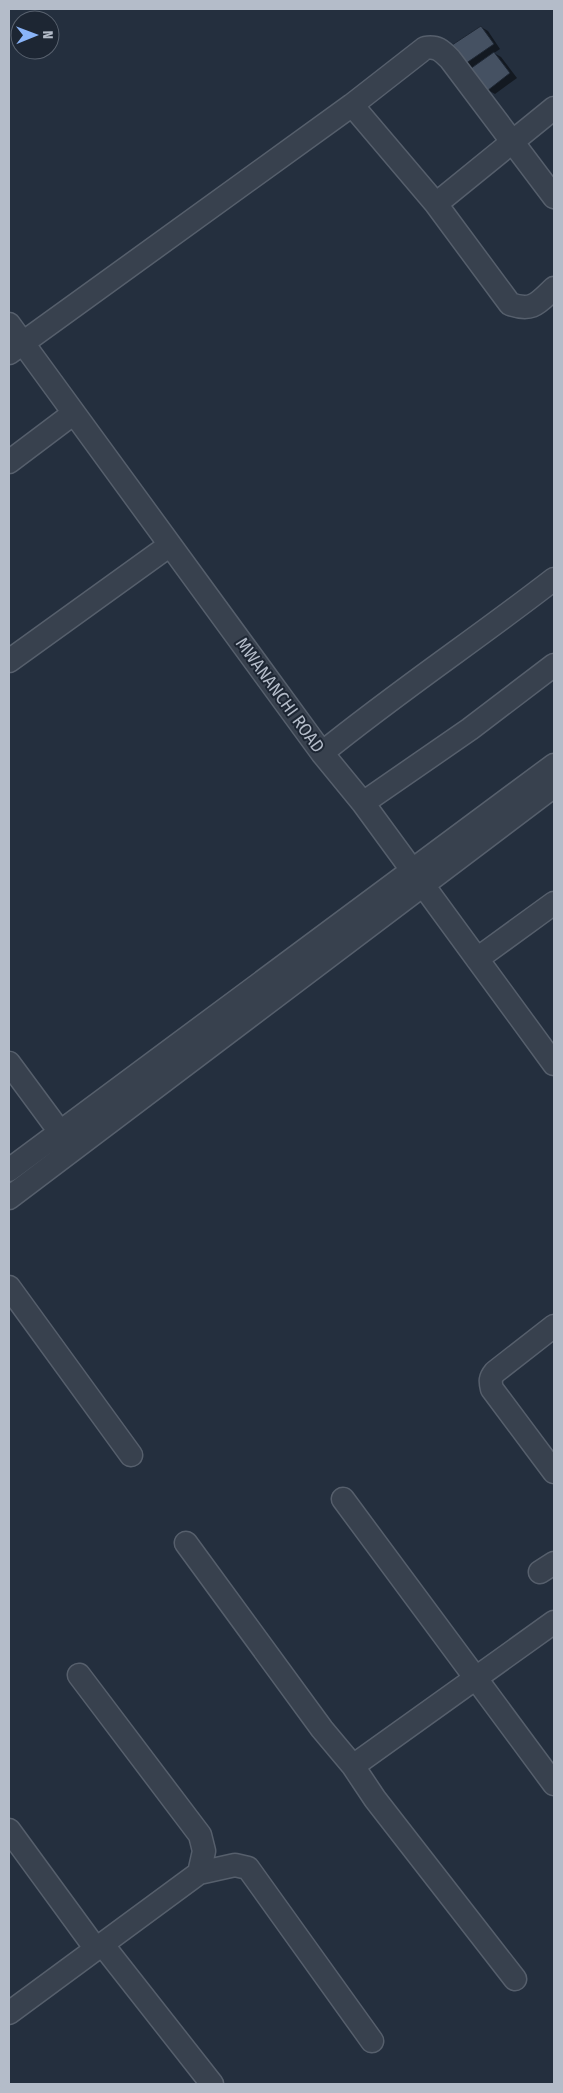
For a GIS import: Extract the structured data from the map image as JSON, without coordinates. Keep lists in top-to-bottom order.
{
  "streets": {
    "street": ["MWANANCHI ROAD"]
  },
  "north": "right"
}
